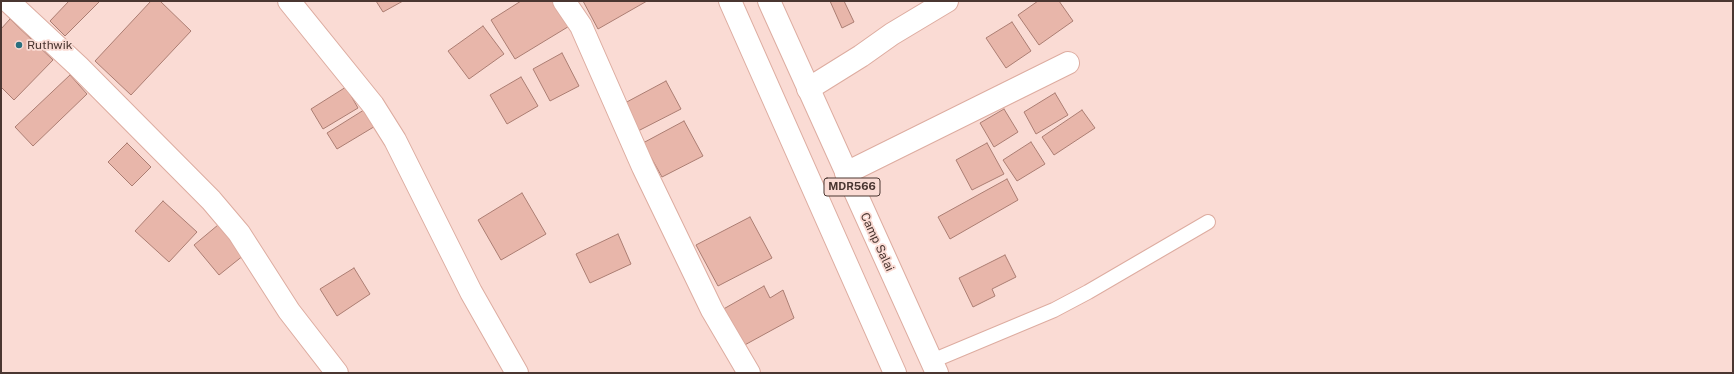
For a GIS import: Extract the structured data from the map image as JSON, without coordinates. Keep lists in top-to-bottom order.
{
  "streets": {
    "street": ["MDR566", "Camp Salai"]
  },
  "places": ["Ruthwik"]
}
